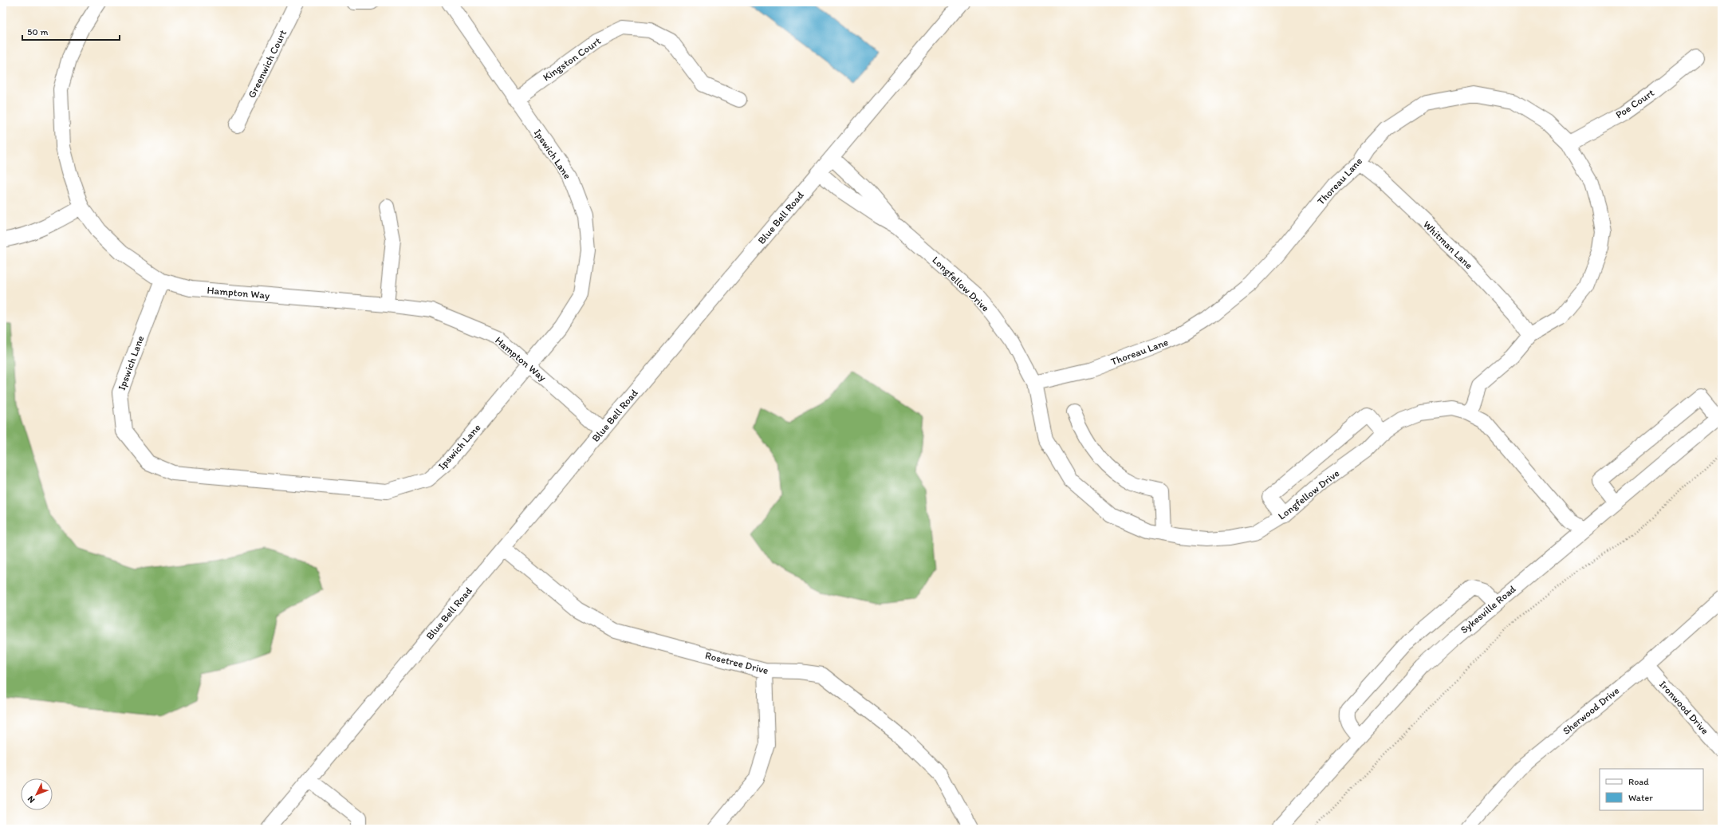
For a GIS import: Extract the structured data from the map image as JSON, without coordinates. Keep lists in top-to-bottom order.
{
  "streets": {
    "street": [
      "Kingston Court",
      "Greenwich Court",
      "Poe Court",
      "Ipswich Lane",
      "Thoreau Lane",
      "Blue Bell Road",
      "Whitman Lane",
      "Longfellow Drive",
      "Hampton Way",
      "Sykesville Road",
      "Rosetree Drive",
      "Ironwood Drive",
      "Sherwood Drive"
    ]
  },
  "crossings": [
    ["Kingston Court", "Ipswich Lane"],
    ["Poe Court", "Thoreau Lane"],
    ["Ipswich Lane", "Hampton Way"],
    ["Thoreau Lane", "Whitman Lane"],
    ["Thoreau Lane", "Longfellow Drive"],
    ["Blue Bell Road", "Longfellow Drive"],
    ["Blue Bell Road", "Hampton Way"],
    ["Blue Bell Road", "Rosetree Drive"],
    ["Longfellow Drive", "Sykesville Road"],
    ["Ironwood Drive", "Sherwood Drive"]
  ],
  "legend": ["Road", "Water"],
  "scale_bar": "50 m",
  "north": "bottom left"
}
